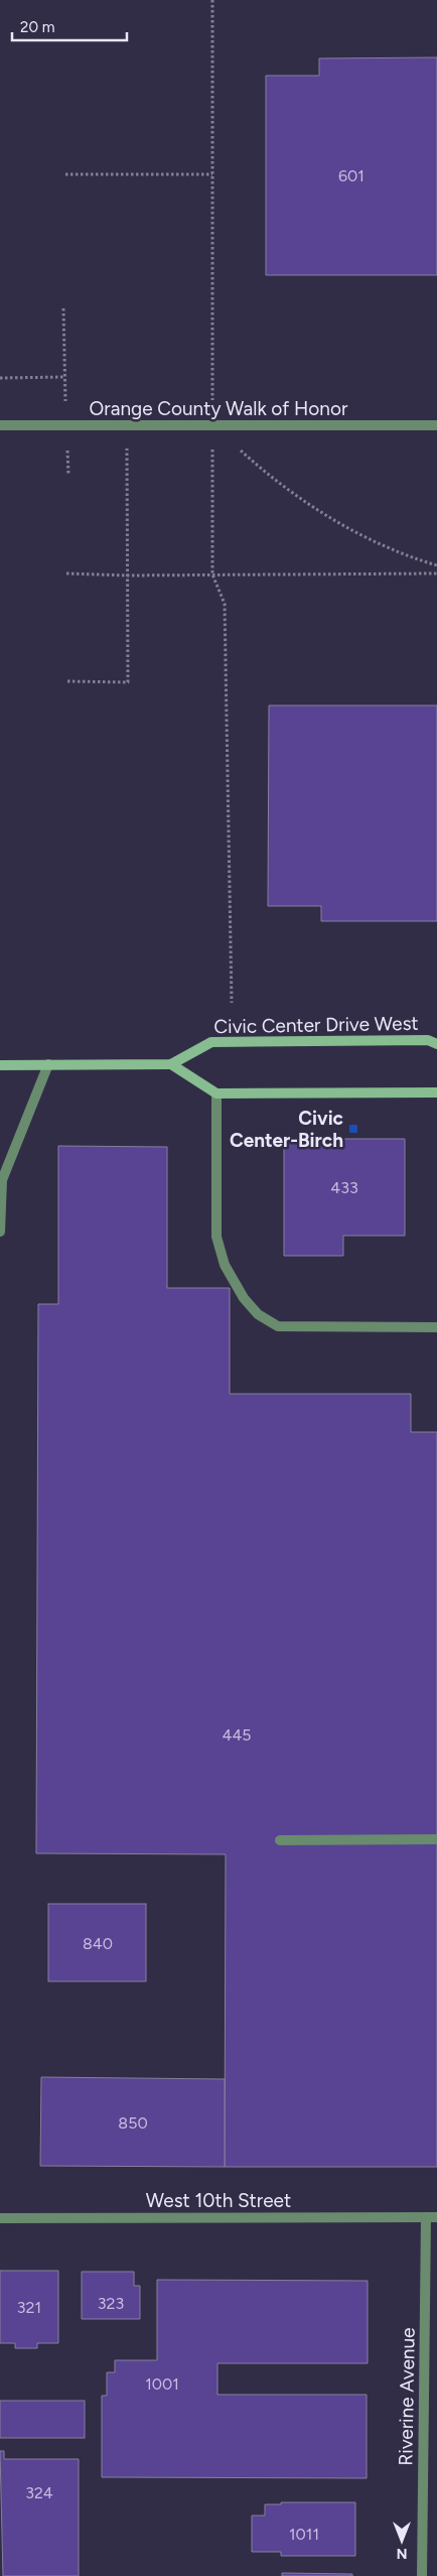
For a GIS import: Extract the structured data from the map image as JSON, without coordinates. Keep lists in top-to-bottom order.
{
  "streets": {
    "main road": ["Civic Center Drive West"],
    "street": ["Orange County Walk of Honor", "West 10th Street", "Riverine Avenue"]
  },
  "crossings": [
    ["West 10th Street", "Riverine Avenue"]
  ],
  "places": {
    "transit": ["Civic Center-Birch"]
  },
  "house_numbers": [
    "601",
    "433",
    "445",
    "840",
    "850",
    "323",
    "321",
    "1001",
    "324",
    "1011"
  ],
  "scale_bar": "20 m",
  "north": "bottom"
}
